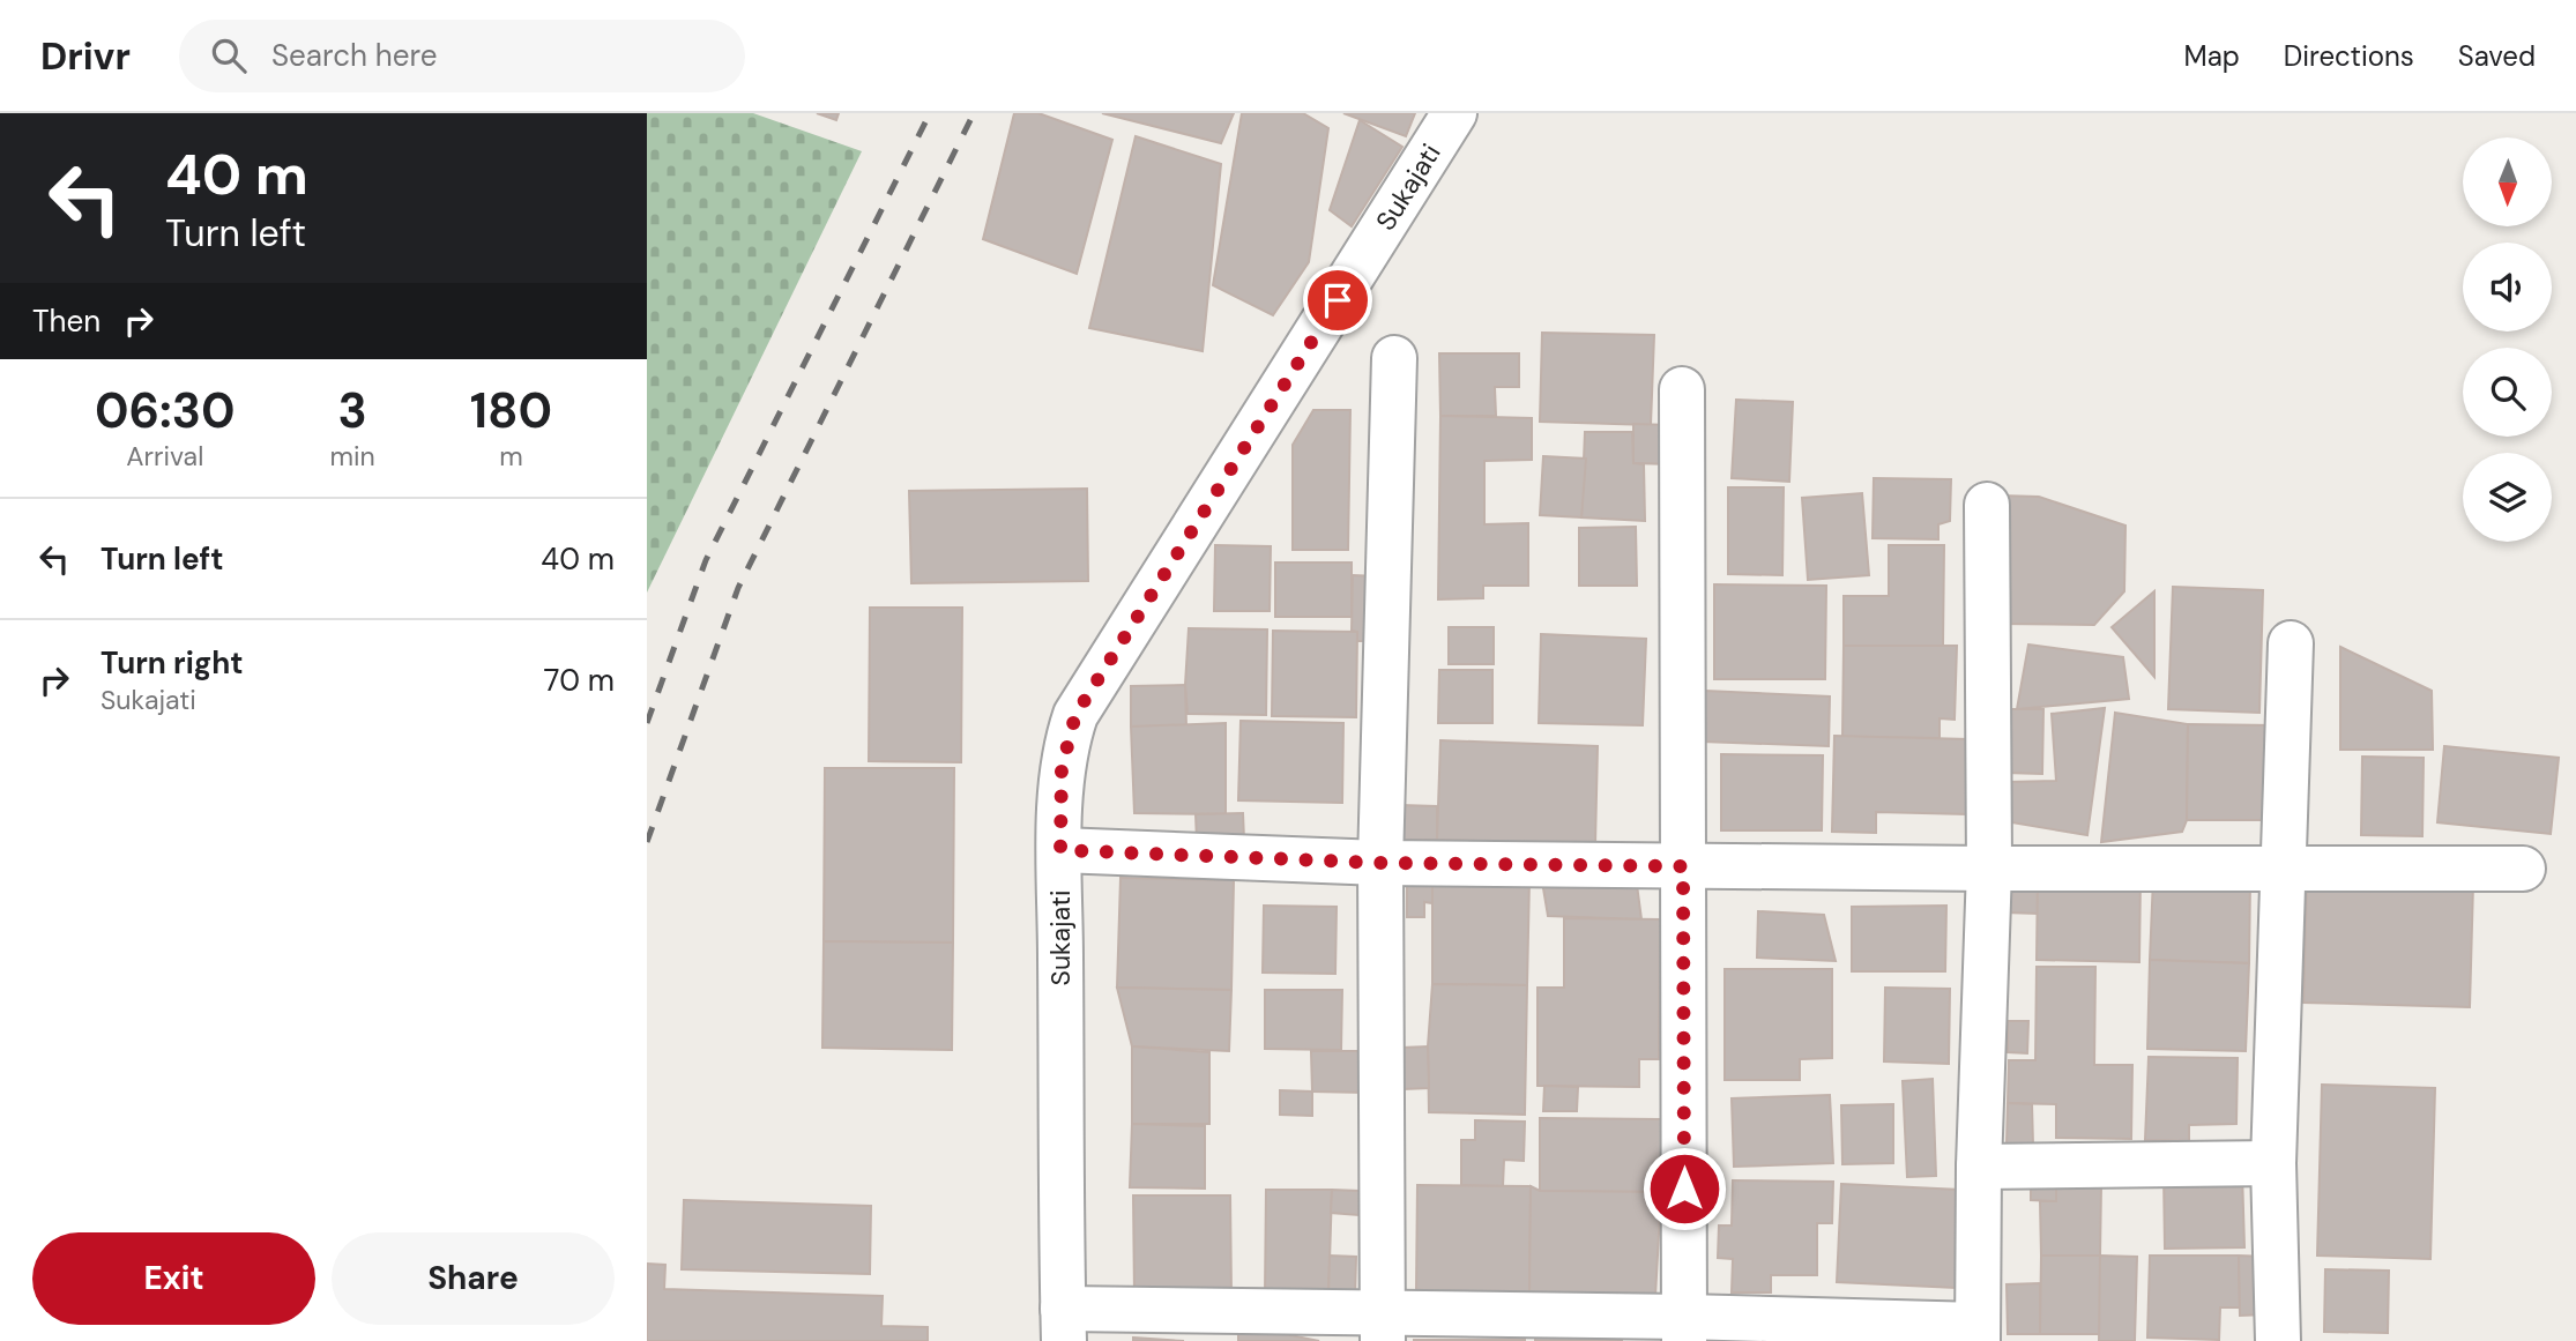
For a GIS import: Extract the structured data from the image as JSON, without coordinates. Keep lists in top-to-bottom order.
{
  "streets": {
    "street": ["Sukajati"]
  },
  "north": "bottom",
  "page": {
    "header": "Drivr",
    "search": "Search here",
    "nav": ["Map", "Directions", "Saved"],
    "turn": ["40 m", "Turn left"],
    "then": "Then",
    "eta": [
      "06:30",
      "Arrival",
      "3",
      "min",
      "180",
      "m"
    ],
    "list": [
      {
        "name": "Turn left",
        "value": "40 m"
      },
      {
        "name": "Turn right",
        "note": "Sukajati",
        "value": "70 m"
      }
    ],
    "buttons": ["Exit", "Share"]
  }
}
